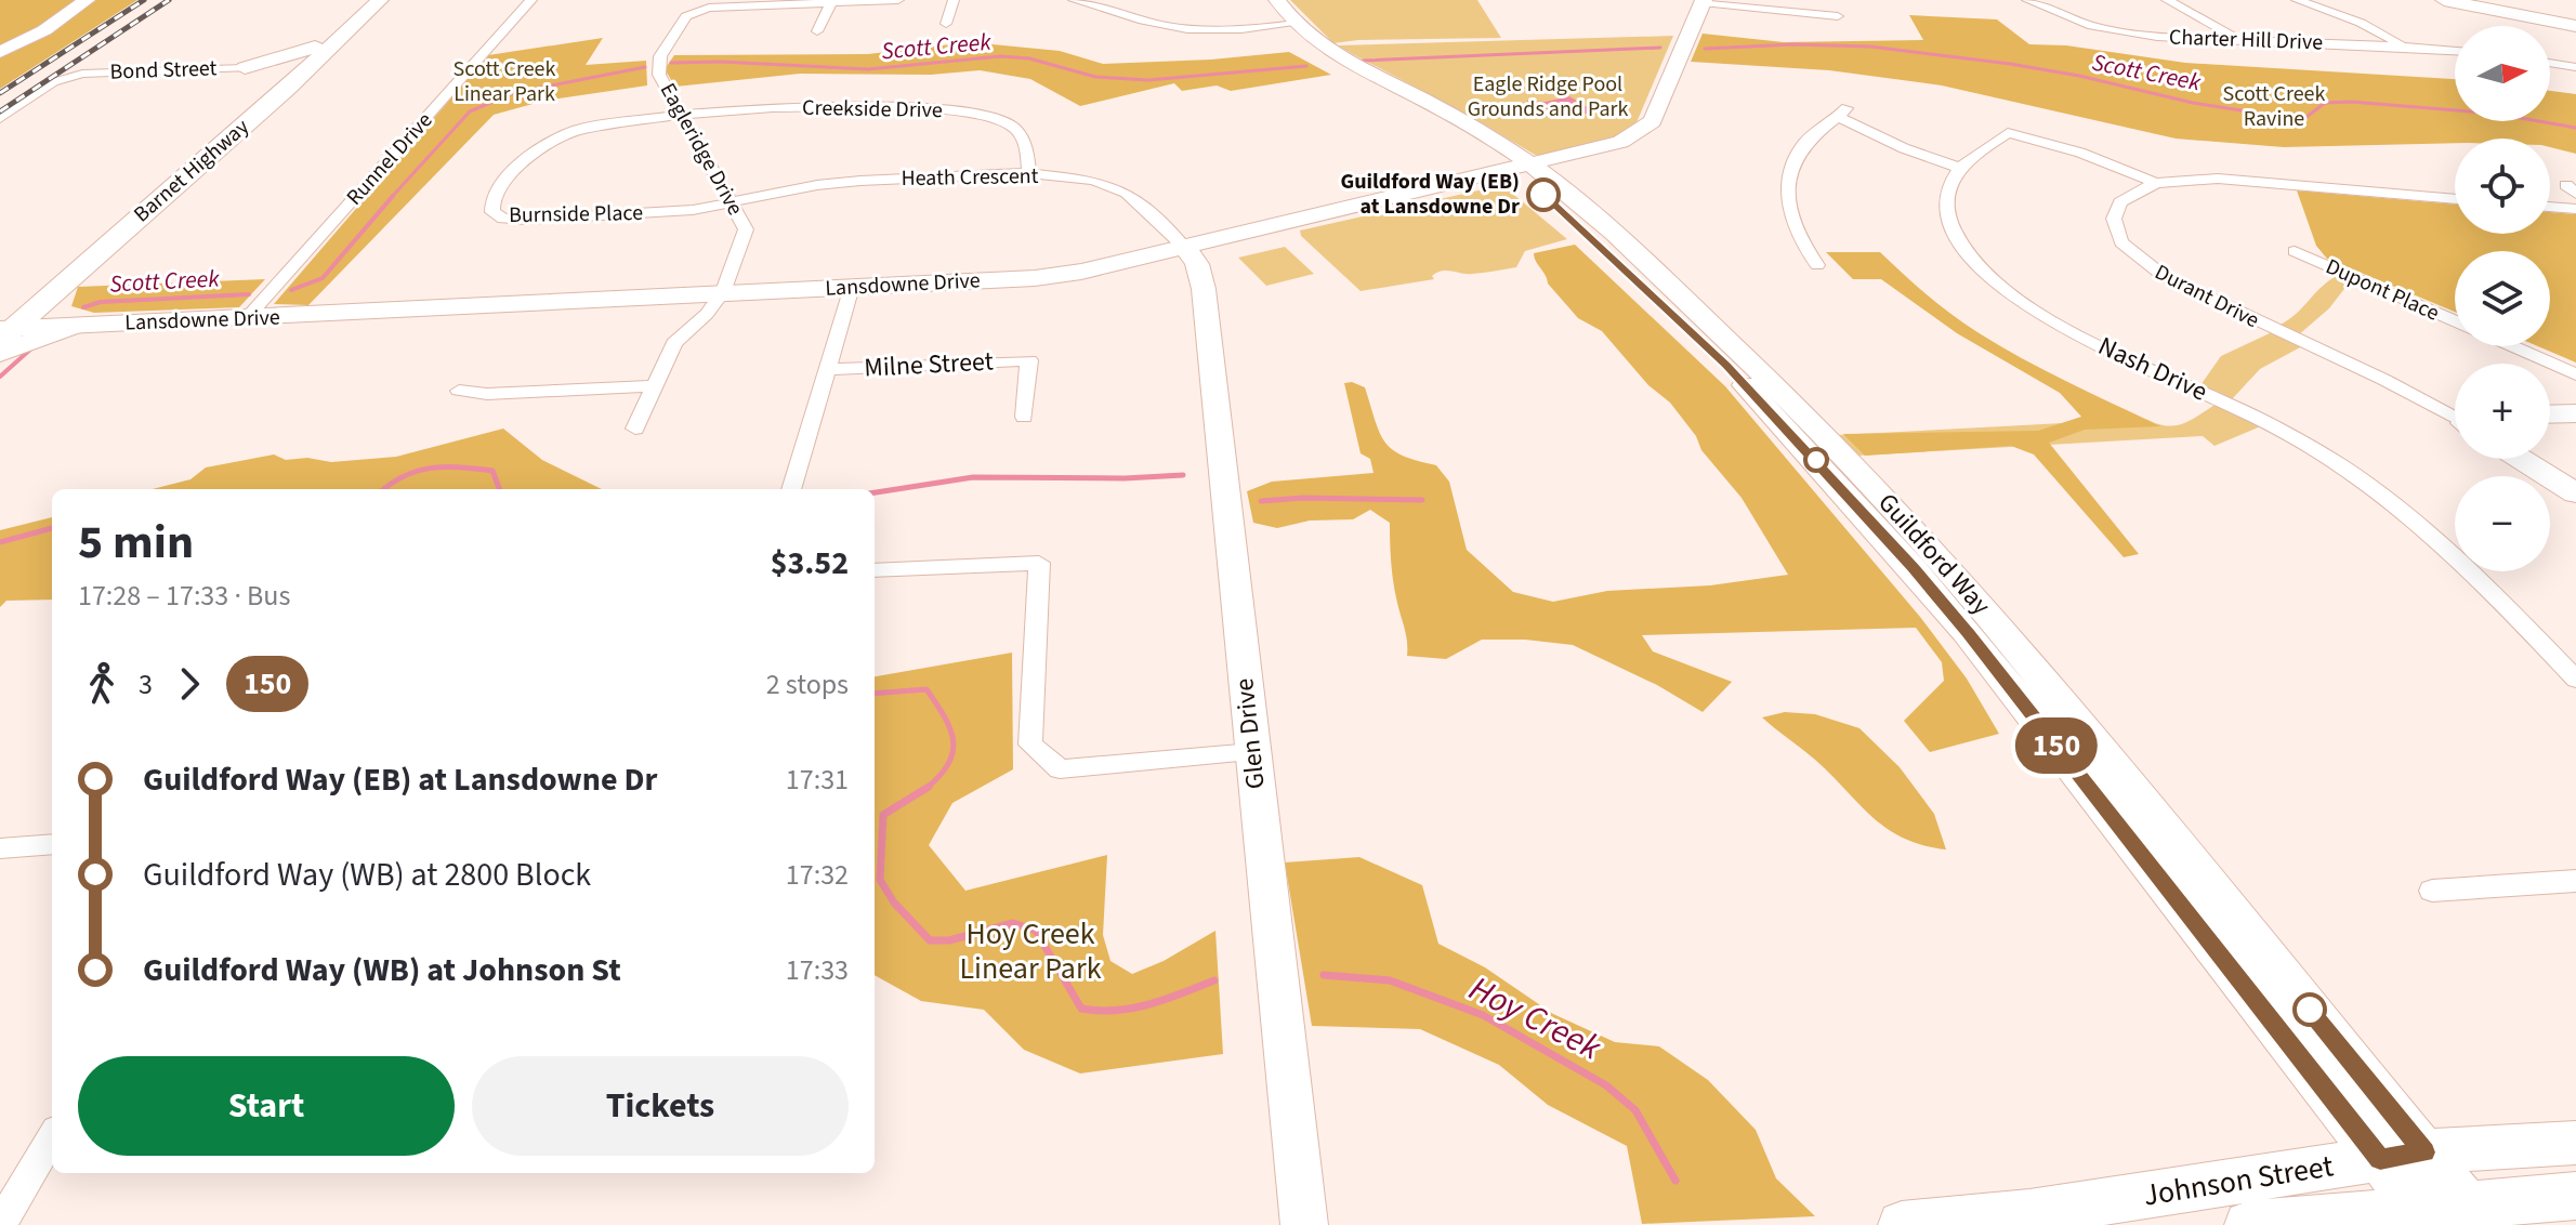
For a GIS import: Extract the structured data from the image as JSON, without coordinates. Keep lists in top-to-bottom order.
{
  "streets": {
    "main road": ["Barnet Highway"],
    "street": [
      "Charter Hill Drive",
      "Bond Street",
      "Creekside Drive",
      "Eagleridge Drive",
      "Runnel Drive",
      "Heath Crescent",
      "Burnside Place",
      "Lansdowne Drive",
      "Dupont Place",
      "Durant Drive",
      "Milne Street",
      "Nash Drive",
      "Guildford Way",
      "Glen Drive",
      "Johnson Street"
    ]
  },
  "crossings": [
    ["Creekside Drive", "Eagleridge Drive"],
    ["Creekside Drive", "Heath Crescent"],
    ["Creekside Drive", "Burnside Place"],
    ["Eagleridge Drive", "Heath Crescent"],
    ["Eagleridge Drive", "Burnside Place"],
    ["Eagleridge Drive", "Lansdowne Drive"],
    ["Runnel Drive", "Lansdowne Drive"],
    ["Heath Crescent", "Burnside Place"],
    ["Heath Crescent", "Lansdowne Drive"],
    ["Heath Crescent", "Glen Drive"],
    ["Lansdowne Drive", "Guildford Way"],
    ["Lansdowne Drive", "Glen Drive"],
    ["Guildford Way", "Johnson Street"]
  ],
  "water": ["Scott Creek", "Hoy Creek"],
  "parks": [
    "Scott Creek Linear Park",
    "Eagle Ridge Pool Grounds and Park",
    "Scott Creek Ravine",
    "Hoy Creek Linear Park"
  ],
  "places": ["Guildford Way (EB) at Lansdowne Dr"],
  "lines": ["bus line 150"],
  "north": "right",
  "page": {
    "on_map": "150",
    "map_buttons": ["+", "−"],
    "heading": ["5 min", "17:28 – 17:33 · Bus", "$3.52"],
    "legs": ["3", "150", "2 stops"],
    "list": [
      {
        "name": "Guildford Way (EB) at Lansdowne Dr",
        "value": "17:31"
      },
      {
        "name": "Guildford Way (WB) at 2800 Block",
        "value": "17:32"
      },
      {
        "name": "Guildford Way (WB) at Johnson St",
        "value": "17:33"
      }
    ],
    "buttons": ["Start", "Tickets"]
  }
}
